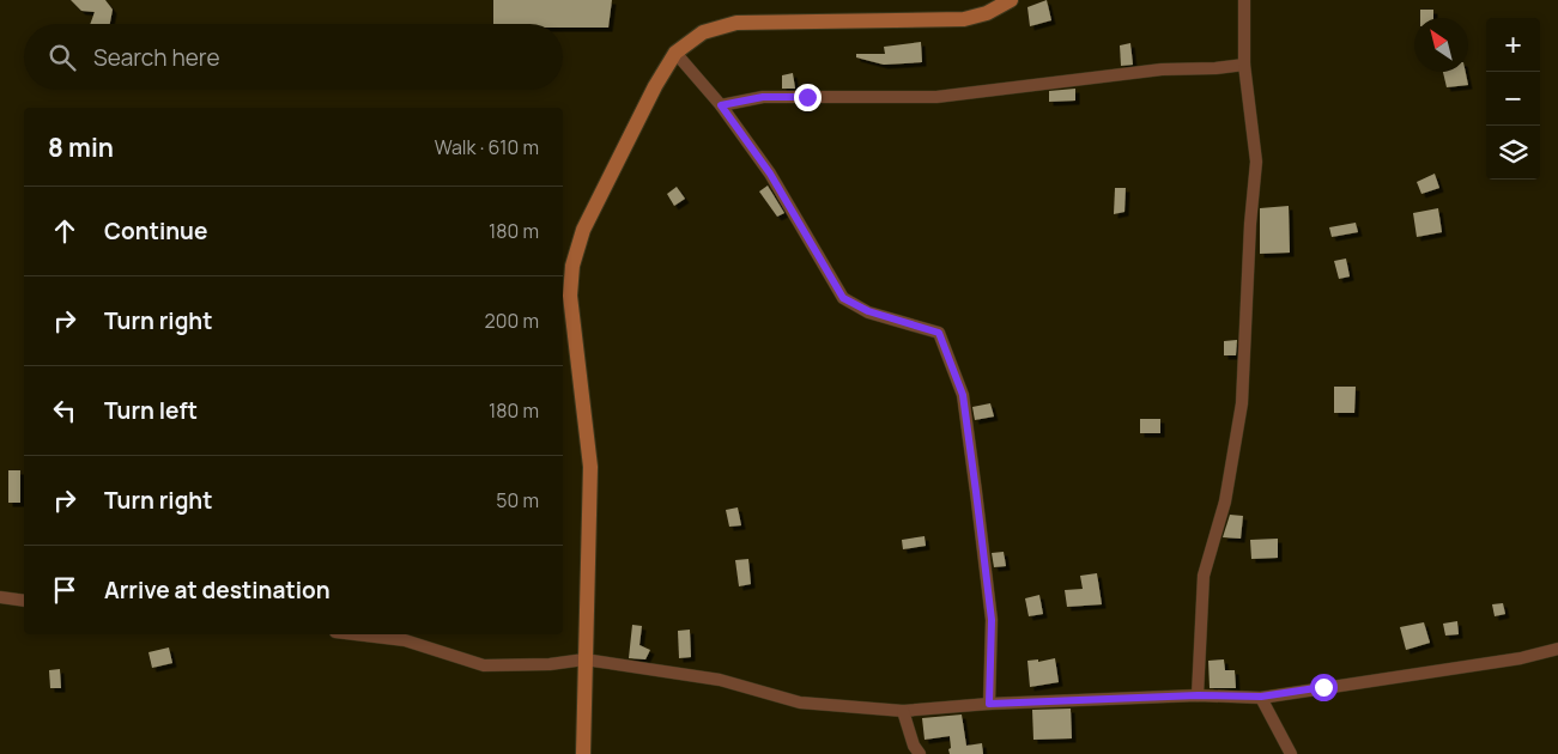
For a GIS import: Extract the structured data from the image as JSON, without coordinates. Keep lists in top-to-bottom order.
{
  "north": "top left",
  "page": {
    "map_buttons": ["+", "−"],
    "search": "Search here",
    "heading": ["8 min", "Walk · 610 m"],
    "list": [
      ["Continue", "180 m"],
      ["Turn right", "200 m"],
      ["Turn left", "180 m"],
      ["Turn right", "50 m"],
      "Arrive at destination"
    ]
  }
}
